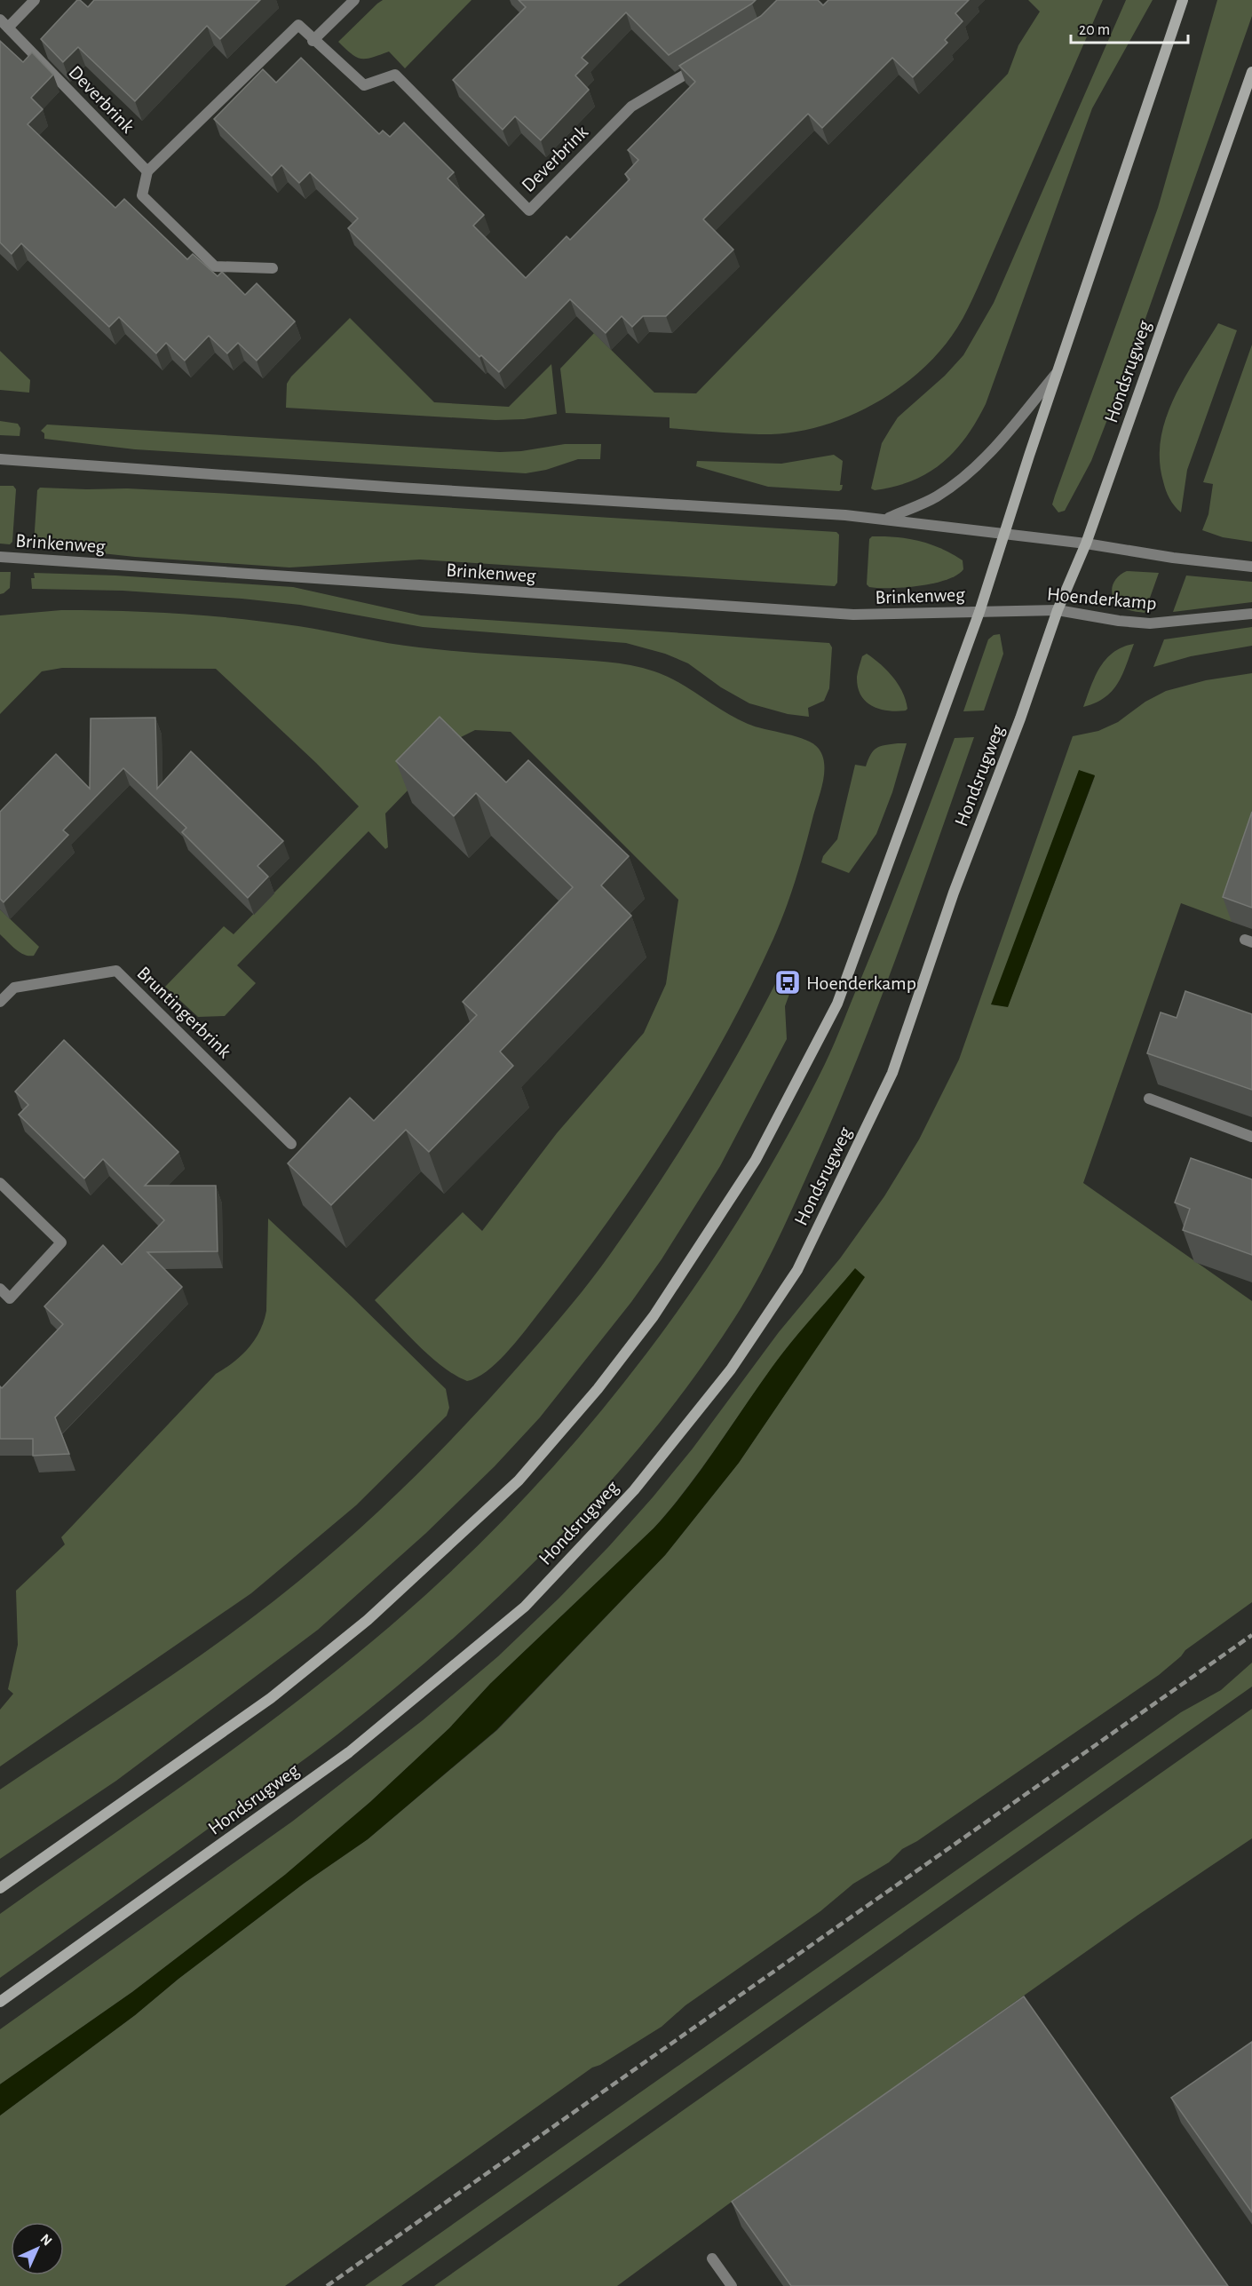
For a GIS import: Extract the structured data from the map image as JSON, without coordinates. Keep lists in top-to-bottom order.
{
  "streets": {
    "main road": ["Hondsrugweg"],
    "street": [
      "Deverbrink",
      "Brinkenweg",
      "Hoenderkamp",
      "Bruntingerbrink"
    ]
  },
  "crossings": [
    ["Hondsrugweg", "Hoenderkamp"],
    ["Brinkenweg", "Hoenderkamp"]
  ],
  "places": {
    "bus stop": ["Hoenderkamp"]
  },
  "scale_bar": "20 m",
  "north": "top right"
}
